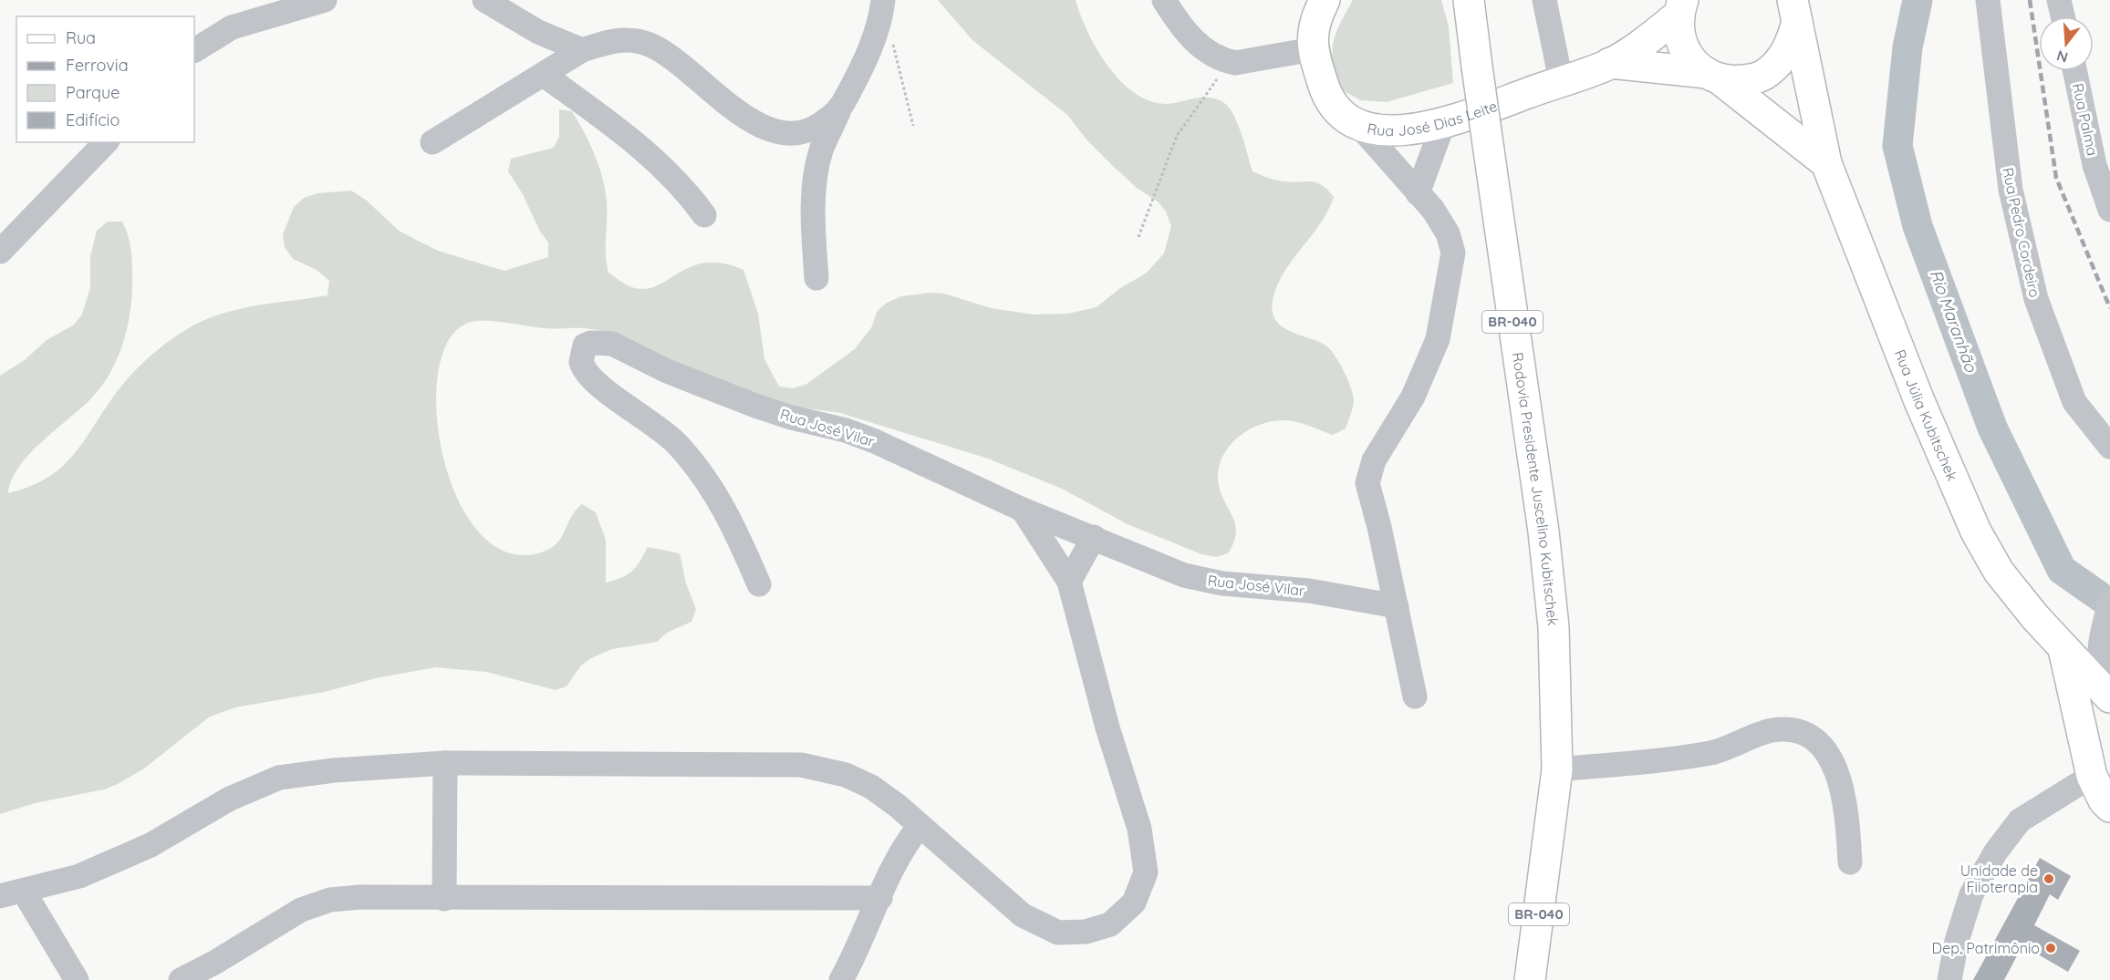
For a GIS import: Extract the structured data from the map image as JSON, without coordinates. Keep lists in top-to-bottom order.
{
  "streets": {
    "main road": [
      "Rua José Dias Leite",
      "BR-040",
      "Rua Júlia Kubitschek",
      "Rodovia Presidente Juscelino Kubitschek"
    ],
    "street": ["Rua Palma", "Rua Pedro Cordeiro", "Rua José Vilar"]
  },
  "crossings": [
    ["Rua José Dias Leite", "Rua Júlia Kubitschek"]
  ],
  "water": ["Rio Maranhão"],
  "places": ["Unidade de Fiioterapia", "Dep. Patrimônio"],
  "legend": [
    "Rua",
    "Ferrovia",
    "Parque",
    "Edifício"
  ],
  "north": "bottom"
}
